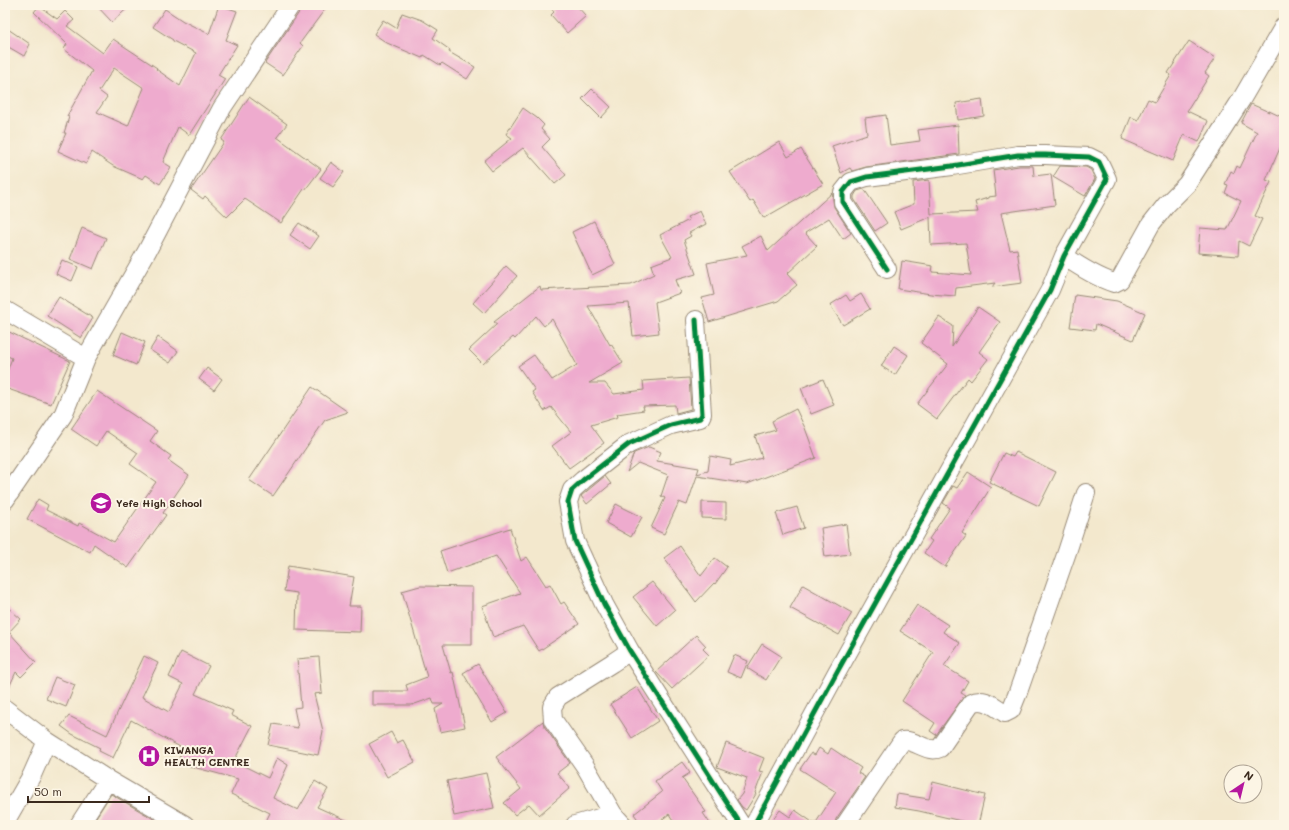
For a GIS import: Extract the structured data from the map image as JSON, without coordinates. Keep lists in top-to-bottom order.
{
  "places": {
    "school or university": ["Yefe High School"],
    "hospital": ["KIWANGA HEALTH CENTRE"]
  },
  "scale_bar": "50 m",
  "north": "top right"
}
